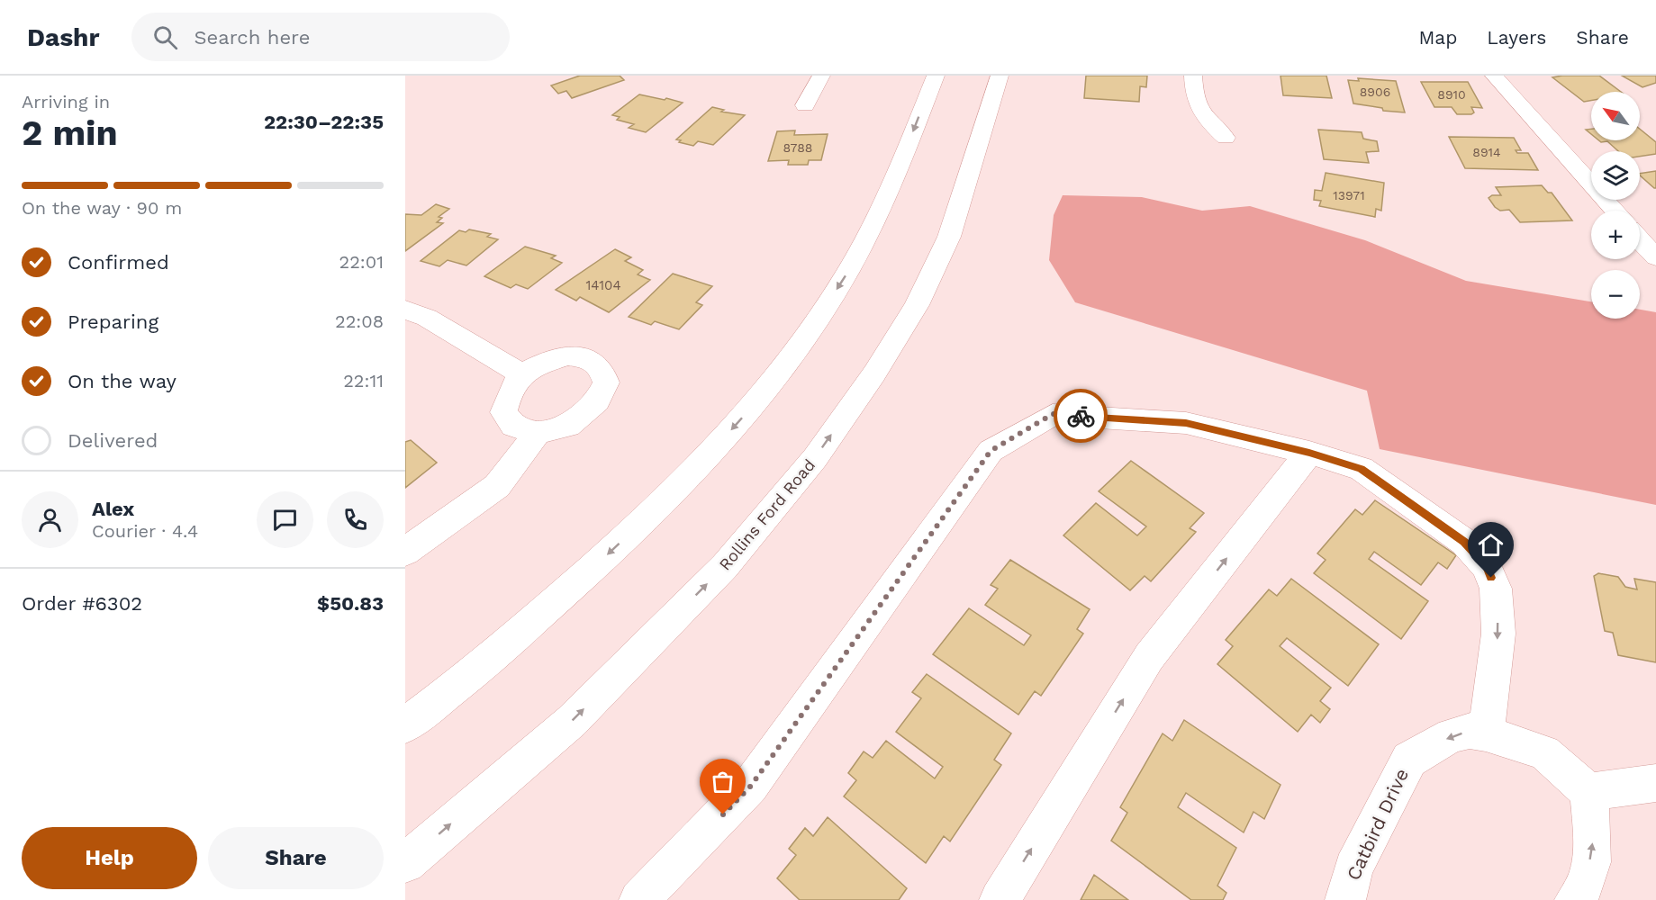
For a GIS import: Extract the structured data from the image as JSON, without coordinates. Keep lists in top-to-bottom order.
{
  "streets": {
    "main road": ["Rollins Ford Road", "Catbird Drive"]
  },
  "one_way": ["Catbird Drive"],
  "house_numbers": [
    "8906",
    "8910",
    "8788",
    "8914",
    "13971",
    "14104"
  ],
  "north": "top left",
  "page": {
    "header": "Dashr",
    "search": "Search here",
    "nav": ["Map", "Layers", "Share"],
    "heading": ["2 min", "Arriving in", "22:30–22:35"],
    "panel": [
      "Alex",
      "Courier · 4.4",
      "Order #6302",
      "$50.83"
    ],
    "map_buttons": ["+", "−"],
    "bar": "On the way · 90 m",
    "list": [
      ["Confirmed", "22:01"],
      ["Preparing", "22:08"],
      ["On the way", "22:11"],
      "Delivered"
    ],
    "buttons": ["Help", "Share"]
  }
}
